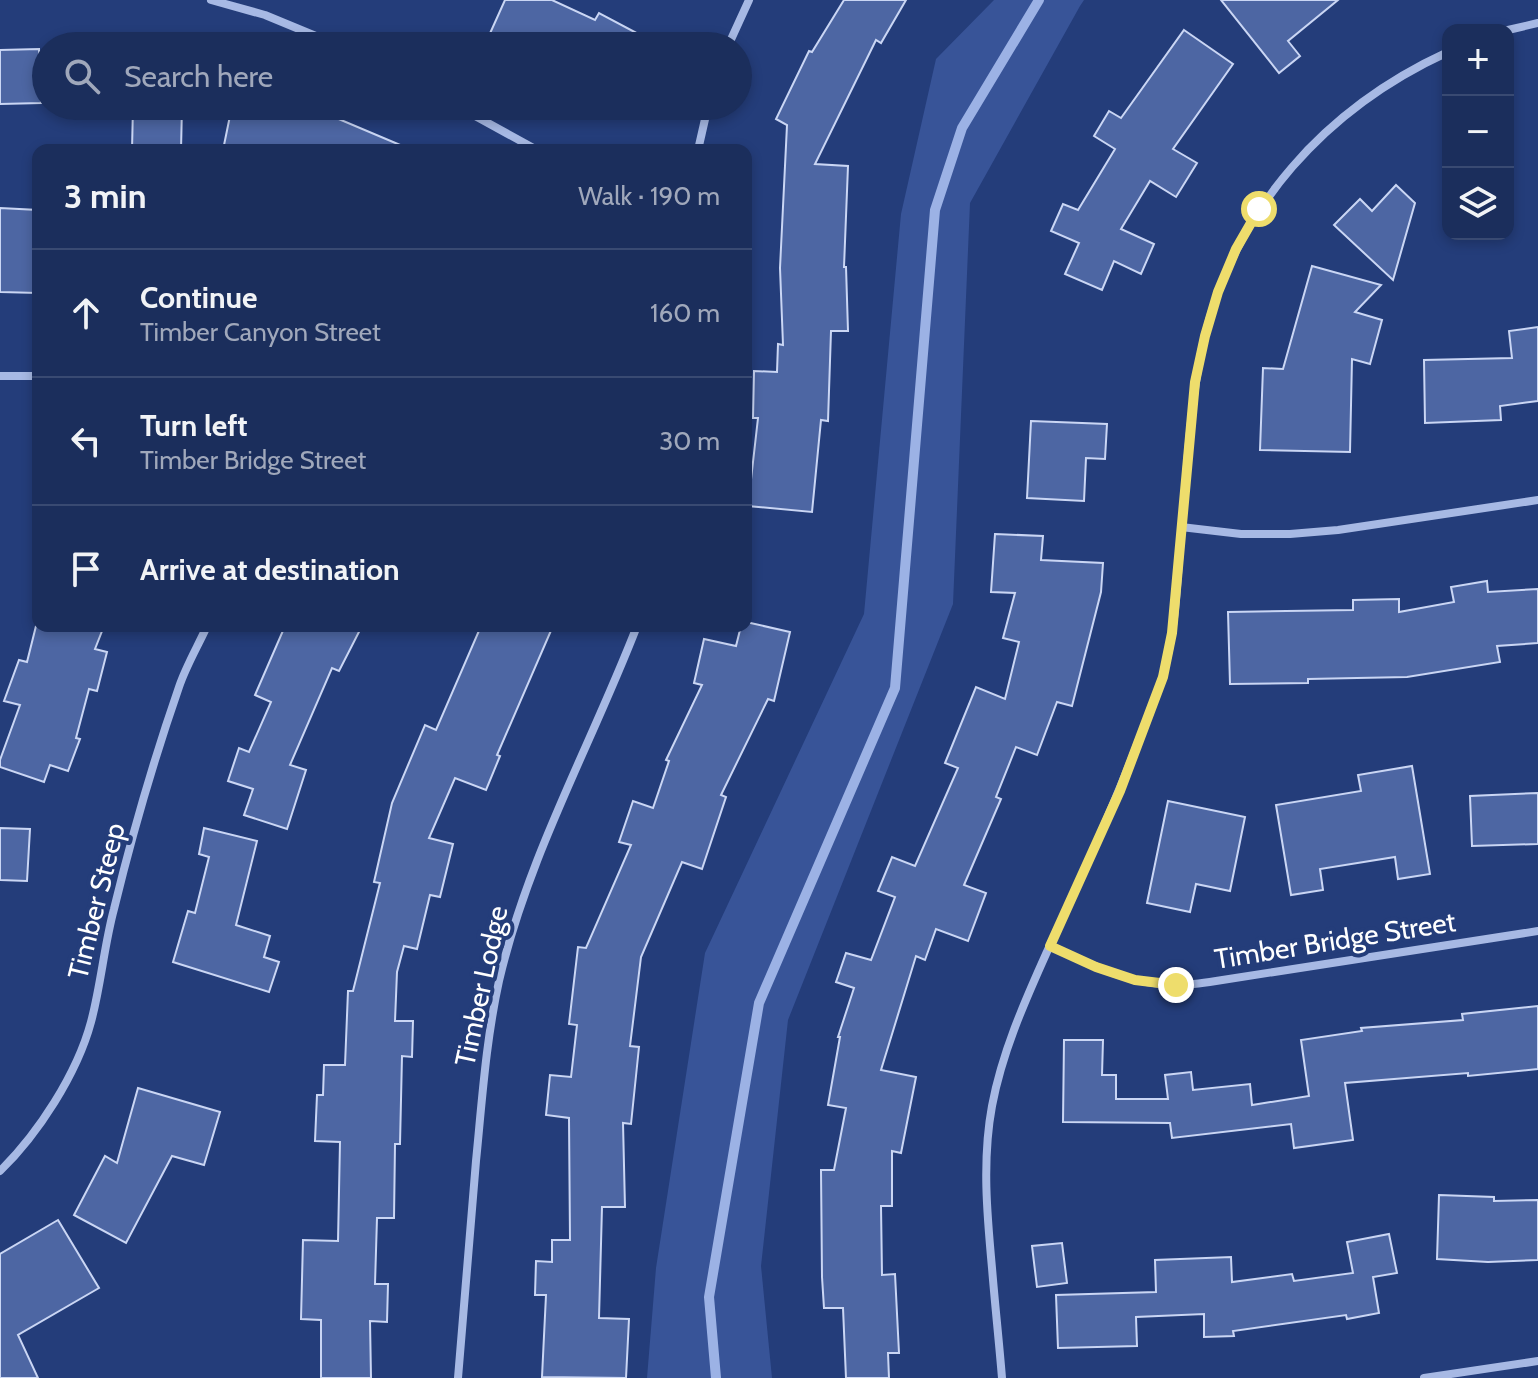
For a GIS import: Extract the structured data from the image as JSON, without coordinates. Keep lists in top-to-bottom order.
{
  "streets": {
    "street": ["Timber Steep", "Timber Bridge Street", "Timber Lodge"]
  },
  "page": {
    "map_buttons": ["+", "−"],
    "search": "Search here",
    "heading": ["3 min", "Walk · 190 m"],
    "list": [
      ["Continue", "Timber Canyon Street", "160 m"],
      ["Turn left", "Timber Bridge Street", "30 m"],
      "Arrive at destination"
    ]
  }
}
